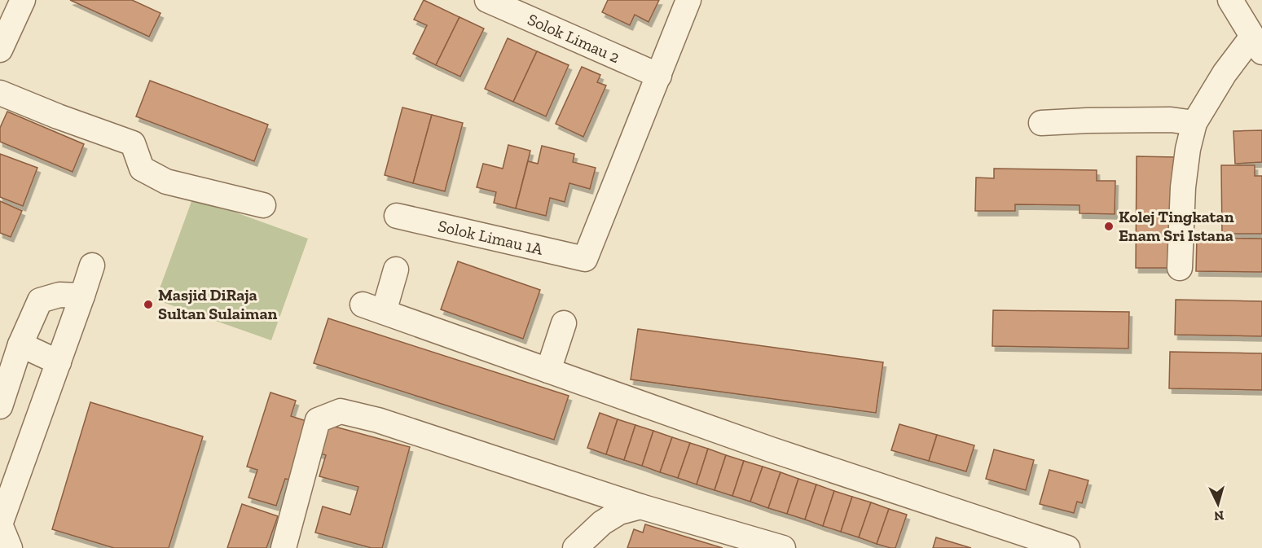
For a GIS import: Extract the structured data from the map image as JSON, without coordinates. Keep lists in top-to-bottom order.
{
  "streets": {
    "street": ["Solok Limau 2", "Solok Limau 1A"]
  },
  "crossings": [
    ["Solok Limau 2", "Solok Limau 1A"]
  ],
  "places": ["Kolej Tingkatan Enam Sri Istana", "Masjid DiRaja Sultan Sulaiman"],
  "north": "bottom"
}
